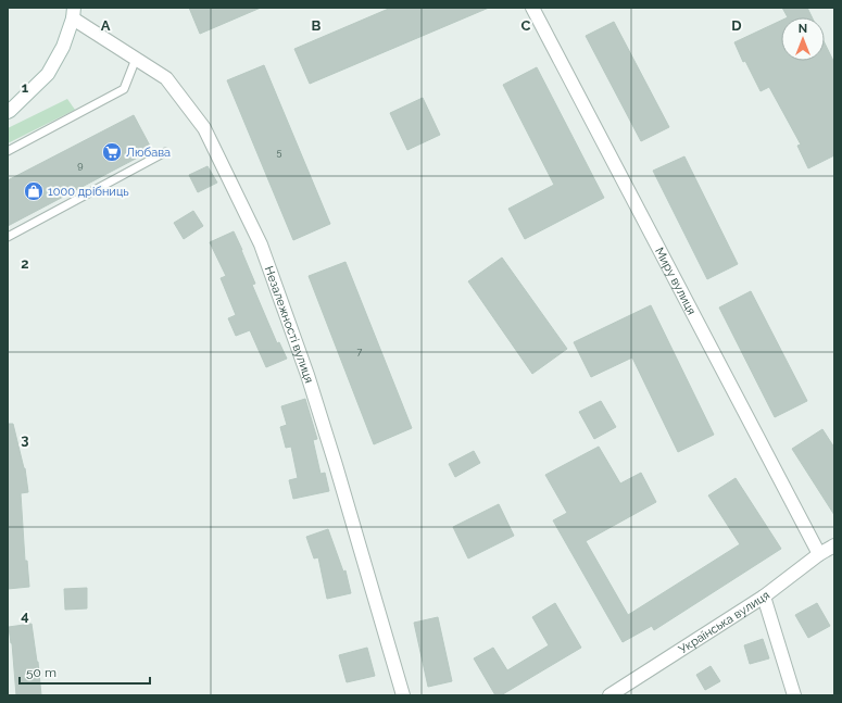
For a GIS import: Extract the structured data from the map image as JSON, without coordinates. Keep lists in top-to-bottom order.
{
  "streets": {
    "street": ["Миру вулиця", "Незалежності вулиця", "Українська вулиця"]
  },
  "crossings": [
    ["Миру вулиця", "Українська вулиця"]
  ],
  "places": {
    "supermarket": ["Любава"],
    "shop": ["1000 дрібниць"]
  },
  "house_numbers": ["5", "9", "7"],
  "scale_bar": "50 m",
  "north": "top",
  "grid": {
    "columns": [
      "A",
      "B",
      "C",
      "D"
    ],
    "rows": [
      "1",
      "2",
      "3",
      "4"
    ]
  }
}
